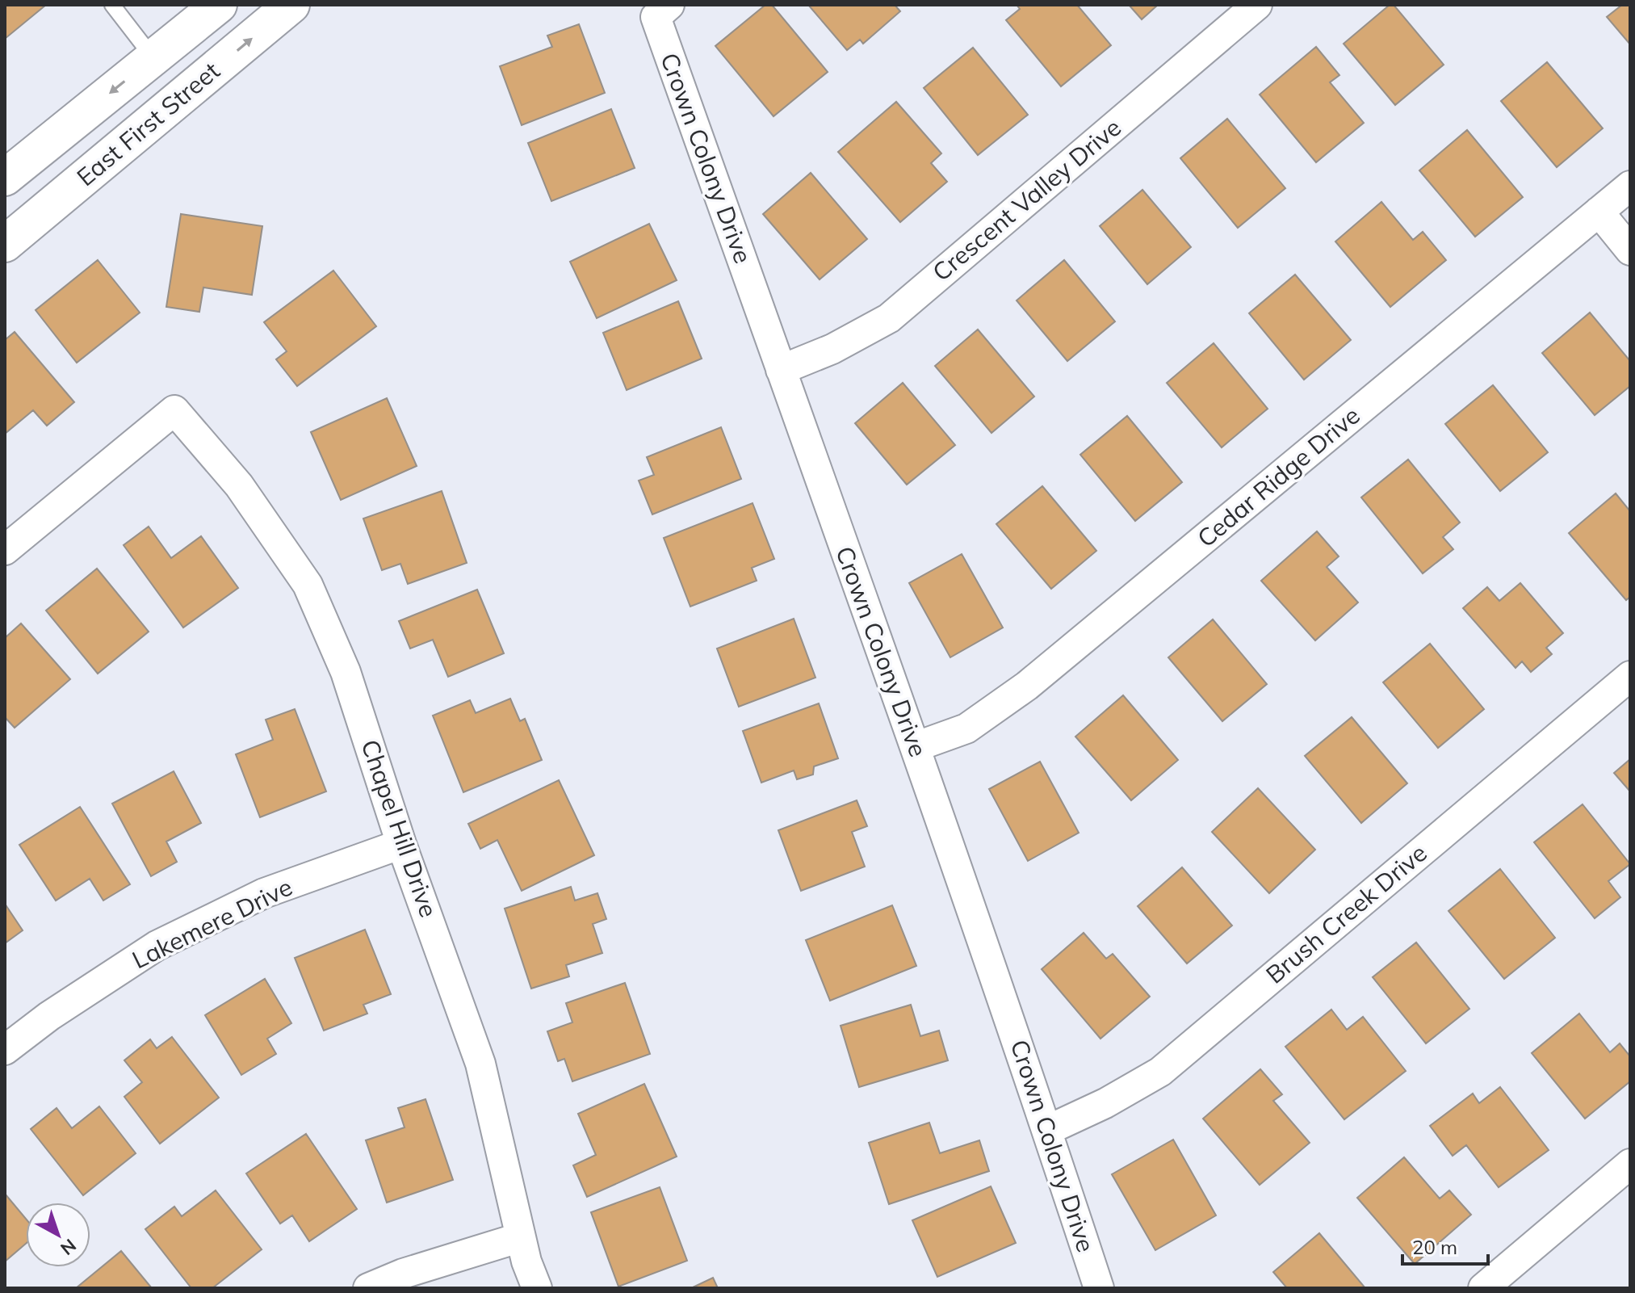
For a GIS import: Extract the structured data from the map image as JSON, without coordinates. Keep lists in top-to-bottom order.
{
  "streets": {
    "main road": ["East First Street"],
    "street": [
      "Crown Colony Drive",
      "Crescent Valley Drive",
      "Cedar Ridge Drive",
      "Chapel Hill Drive",
      "Brush Creek Drive",
      "Lakemere Drive"
    ]
  },
  "crossings": [
    ["Crown Colony Drive", "Crescent Valley Drive"],
    ["Crown Colony Drive", "Cedar Ridge Drive"],
    ["Crown Colony Drive", "Brush Creek Drive"],
    ["Chapel Hill Drive", "Lakemere Drive"]
  ],
  "scale_bar": "20 m",
  "north": "bottom right"
}
